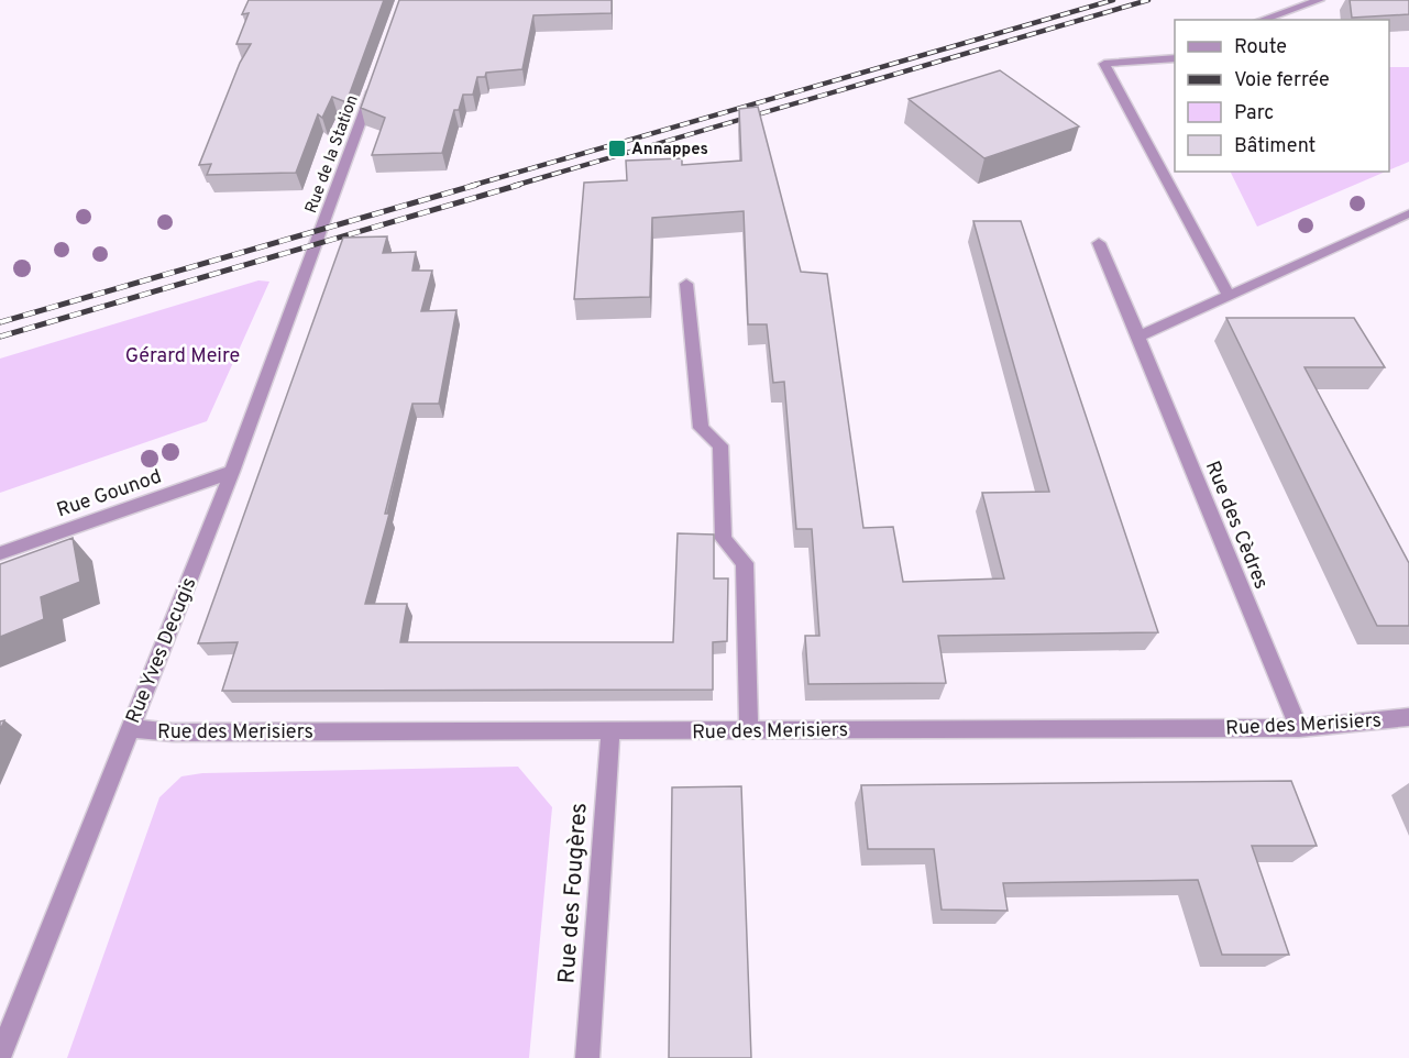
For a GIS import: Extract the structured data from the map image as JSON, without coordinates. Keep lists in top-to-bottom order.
{
  "streets": {
    "street": [
      "Rue de la Station",
      "Rue Gounod",
      "Rue des Cèdres",
      "Rue Yves Decugis",
      "Rue des Merisiers",
      "Rue des Fougères"
    ]
  },
  "crossings": [
    ["Rue de la Station", "Rue Yves Decugis"],
    ["Rue Gounod", "Rue Yves Decugis"],
    ["Rue des Cèdres", "Rue des Merisiers"],
    ["Rue Yves Decugis", "Rue des Merisiers"],
    ["Rue des Merisiers", "Rue des Fougères"]
  ],
  "parks": ["Gérard Meire"],
  "places": {
    "transit": ["Annappes"]
  },
  "legend": [
    "Route",
    "Voie ferrée",
    "Parc",
    "Bâtiment"
  ]
}
